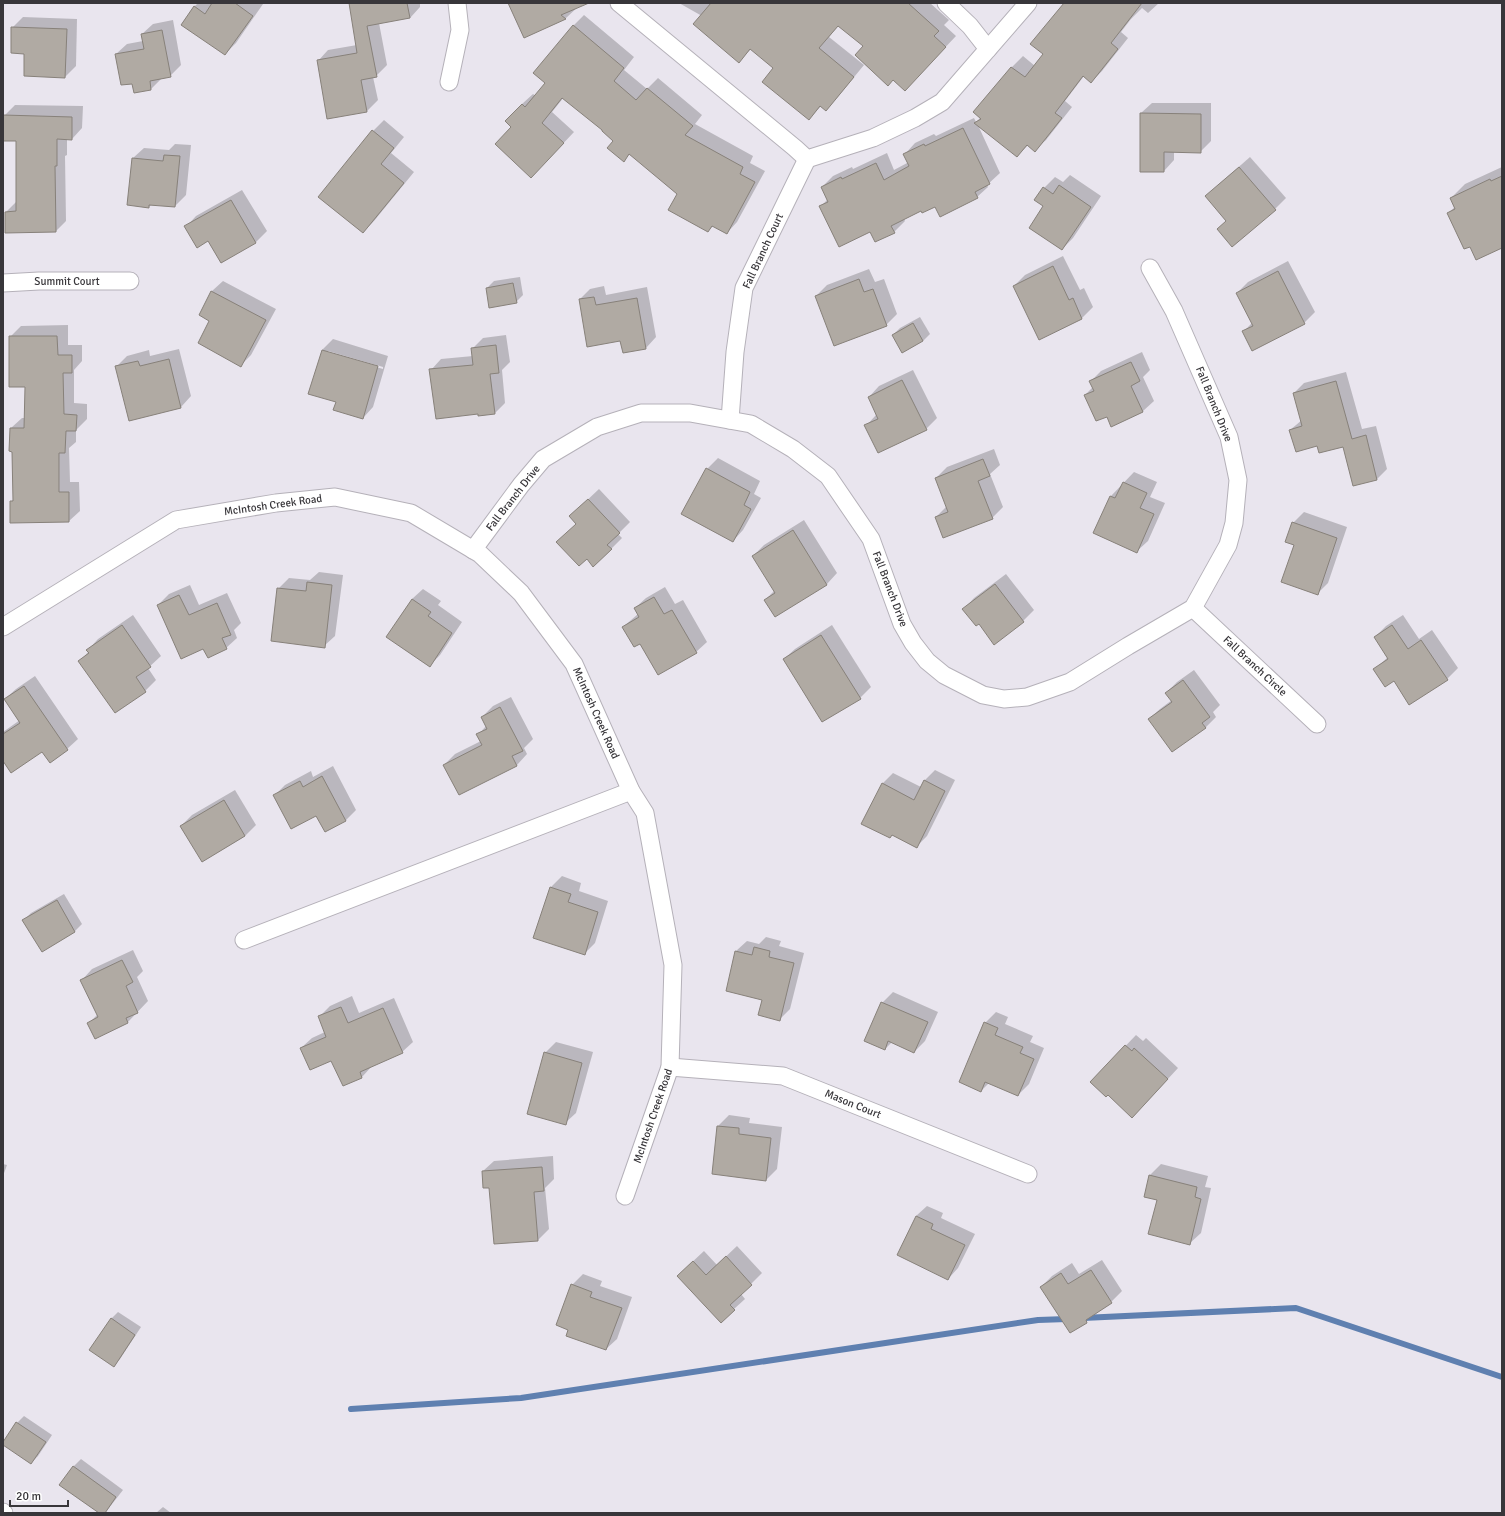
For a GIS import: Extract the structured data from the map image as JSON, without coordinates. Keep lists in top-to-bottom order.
{
  "streets": {
    "street": [
      "Fall Branch Court",
      "Summit Court",
      "Fall Branch Drive",
      "McIntosh Creek Road",
      "Fall Branch Circle",
      "Mason Court"
    ]
  },
  "crossings": [
    ["Fall Branch Court", "Fall Branch Drive"],
    ["Fall Branch Drive", "McIntosh Creek Road"],
    ["Fall Branch Drive", "Fall Branch Circle"],
    ["McIntosh Creek Road", "Mason Court"]
  ],
  "scale_bar": "20 m"
}
